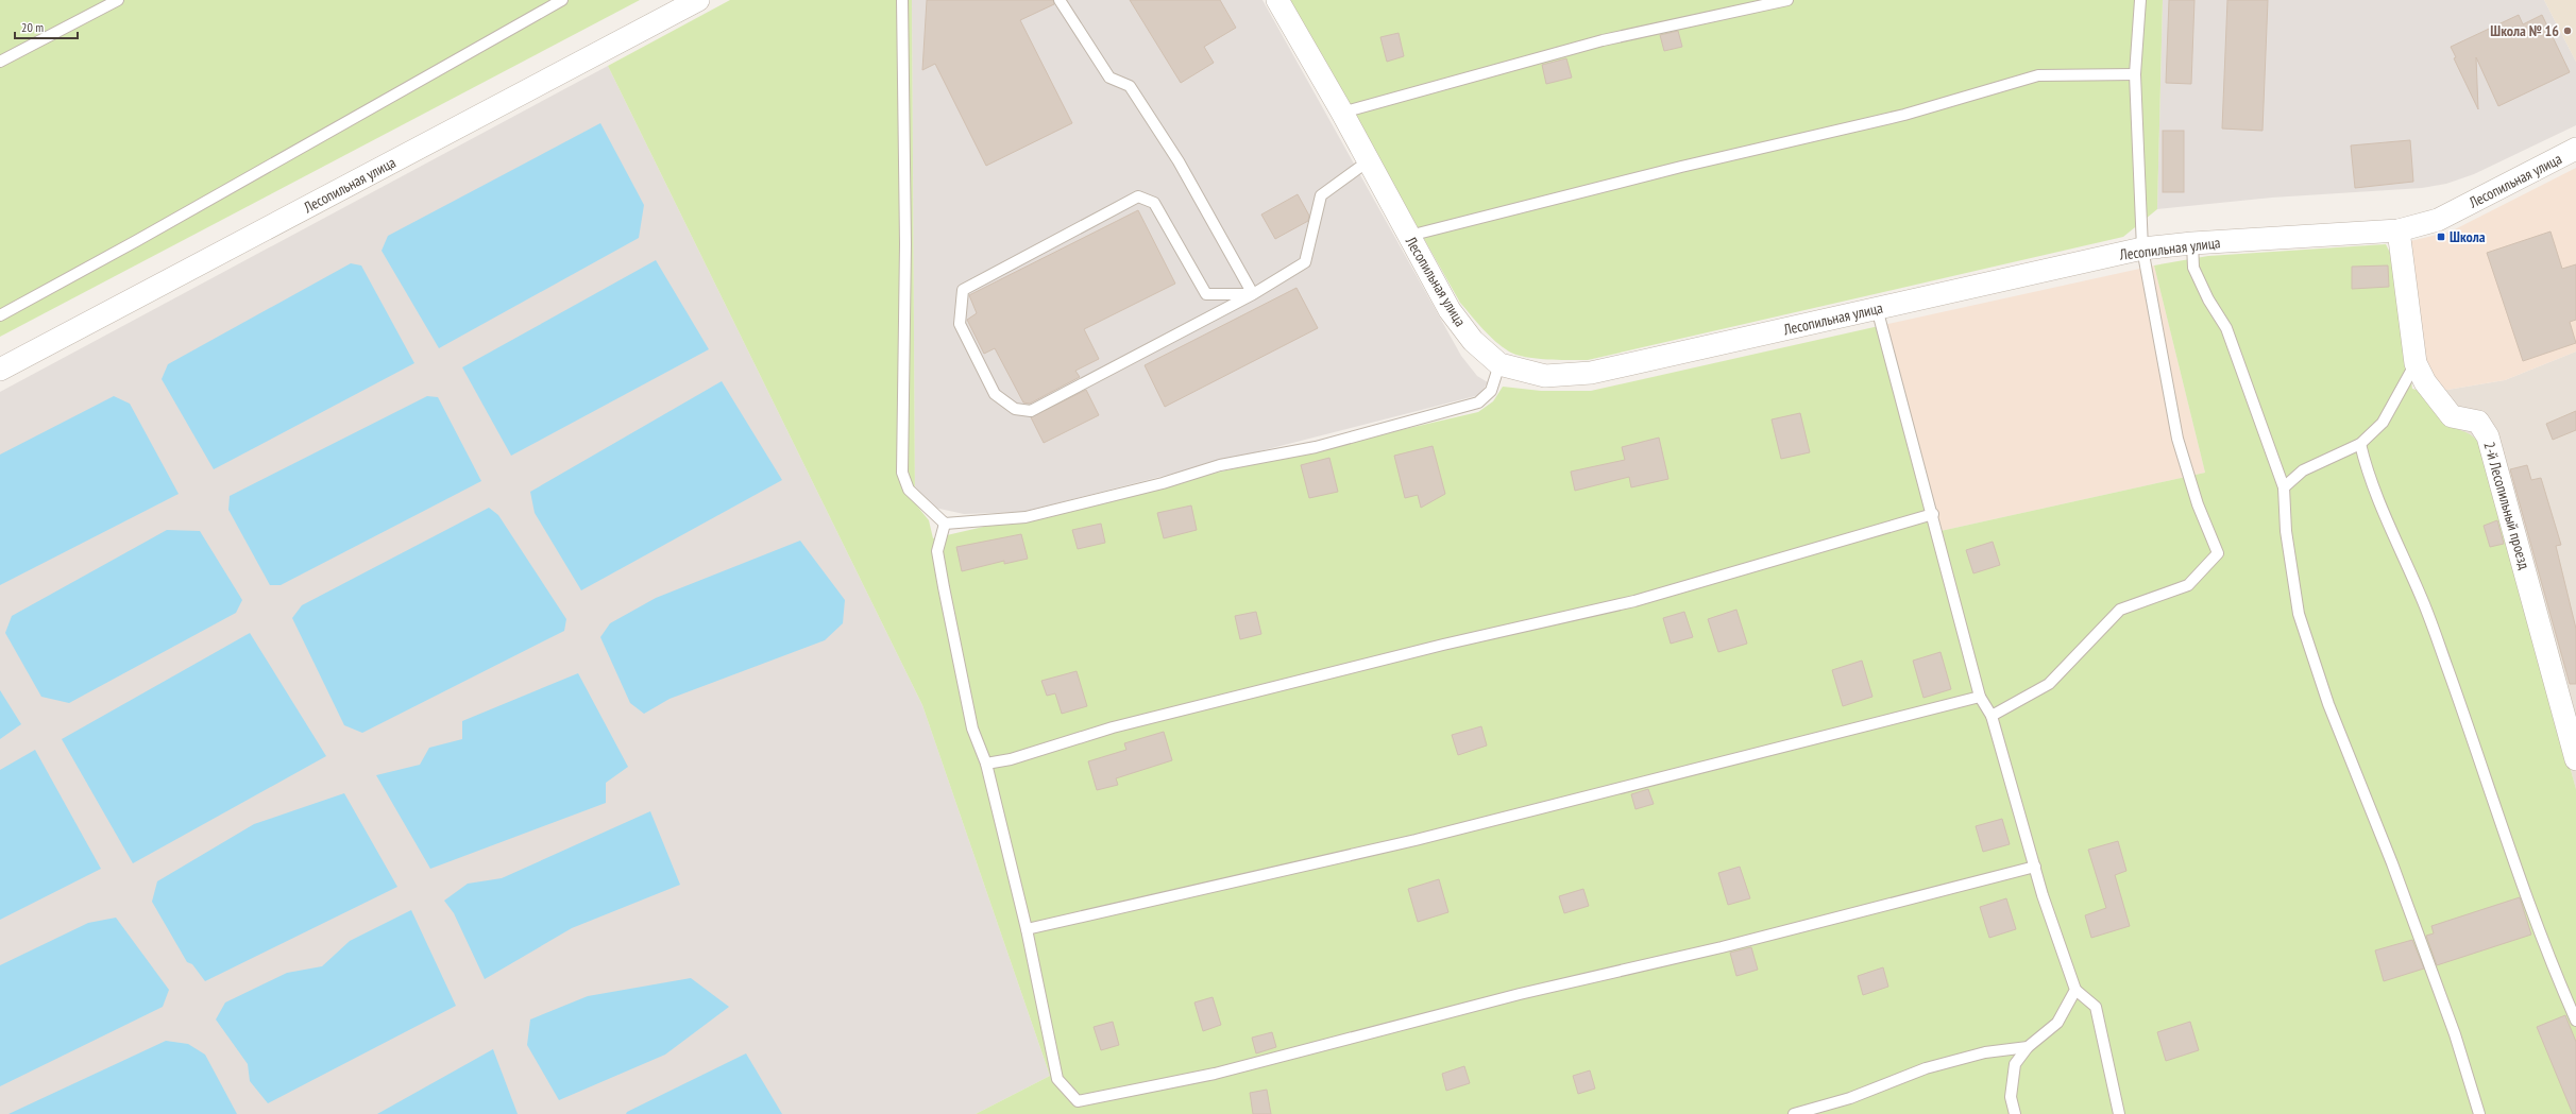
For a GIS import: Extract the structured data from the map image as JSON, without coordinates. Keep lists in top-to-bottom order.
{
  "streets": {
    "street": ["Лесопильная улица", "2-й Лесопильный проезд"]
  },
  "crossings": [
    ["Лесопильная улица", "2-й Лесопильный проезд"]
  ],
  "places": {
    "other": ["Школа № 16"],
    "transit": ["Школа"]
  },
  "scale_bar": "20 m"
}
